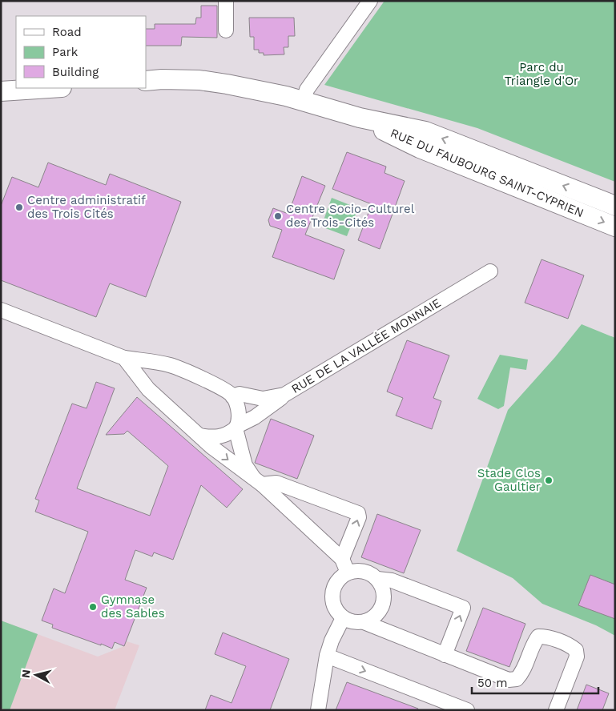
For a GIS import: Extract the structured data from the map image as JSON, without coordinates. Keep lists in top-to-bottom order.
{
  "streets": {
    "street": ["RUE DU FAUBOURG SAINT-CYPRIEN", "RUE DE LA VALLÉE MONNAIE"]
  },
  "parks": ["Parc du Triangle d'Or"],
  "places": [
    "Centre administratif des Trois Cités",
    "Centre Socio-Culturel des Trois-Cités",
    "Stade Clos Gaultier",
    "Gymnase des Sables"
  ],
  "legend": ["Road", "Park", "Building"],
  "scale_bar": "50 m",
  "north": "left"
}
